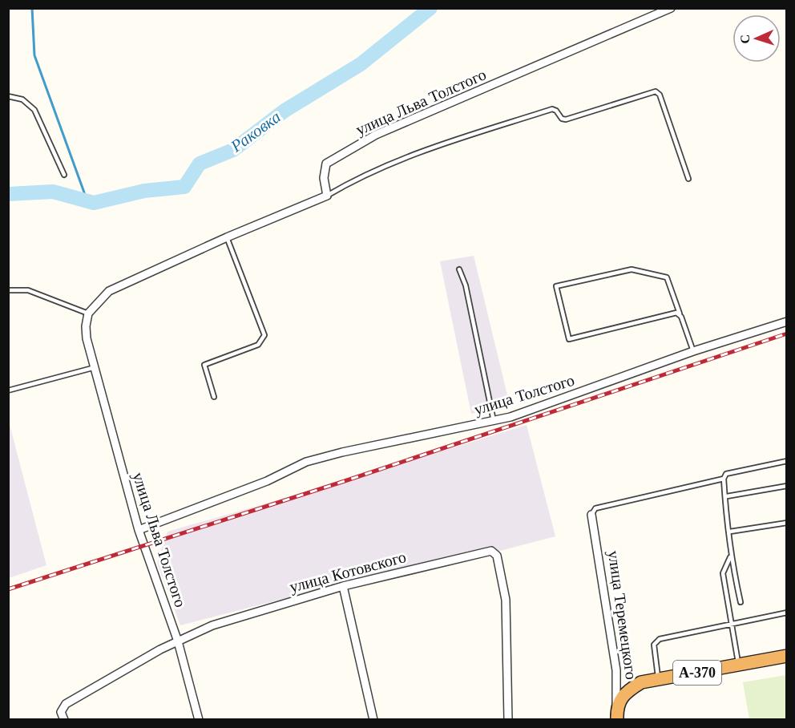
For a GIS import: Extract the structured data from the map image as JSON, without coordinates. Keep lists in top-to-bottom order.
{
  "streets": {
    "highway": ["улица Теремецкого", "А-370"],
    "street": ["улица Льва Толстого", "улица Толстого", "улица Котовского"]
  },
  "crossings": [
    ["улица Льва Толстого", "улица Толстого"],
    ["улица Льва Толстого", "улица Котовского"],
    ["улица Теремецкого", "А-370"]
  ],
  "water": ["Раковка"],
  "north": "left"
}
